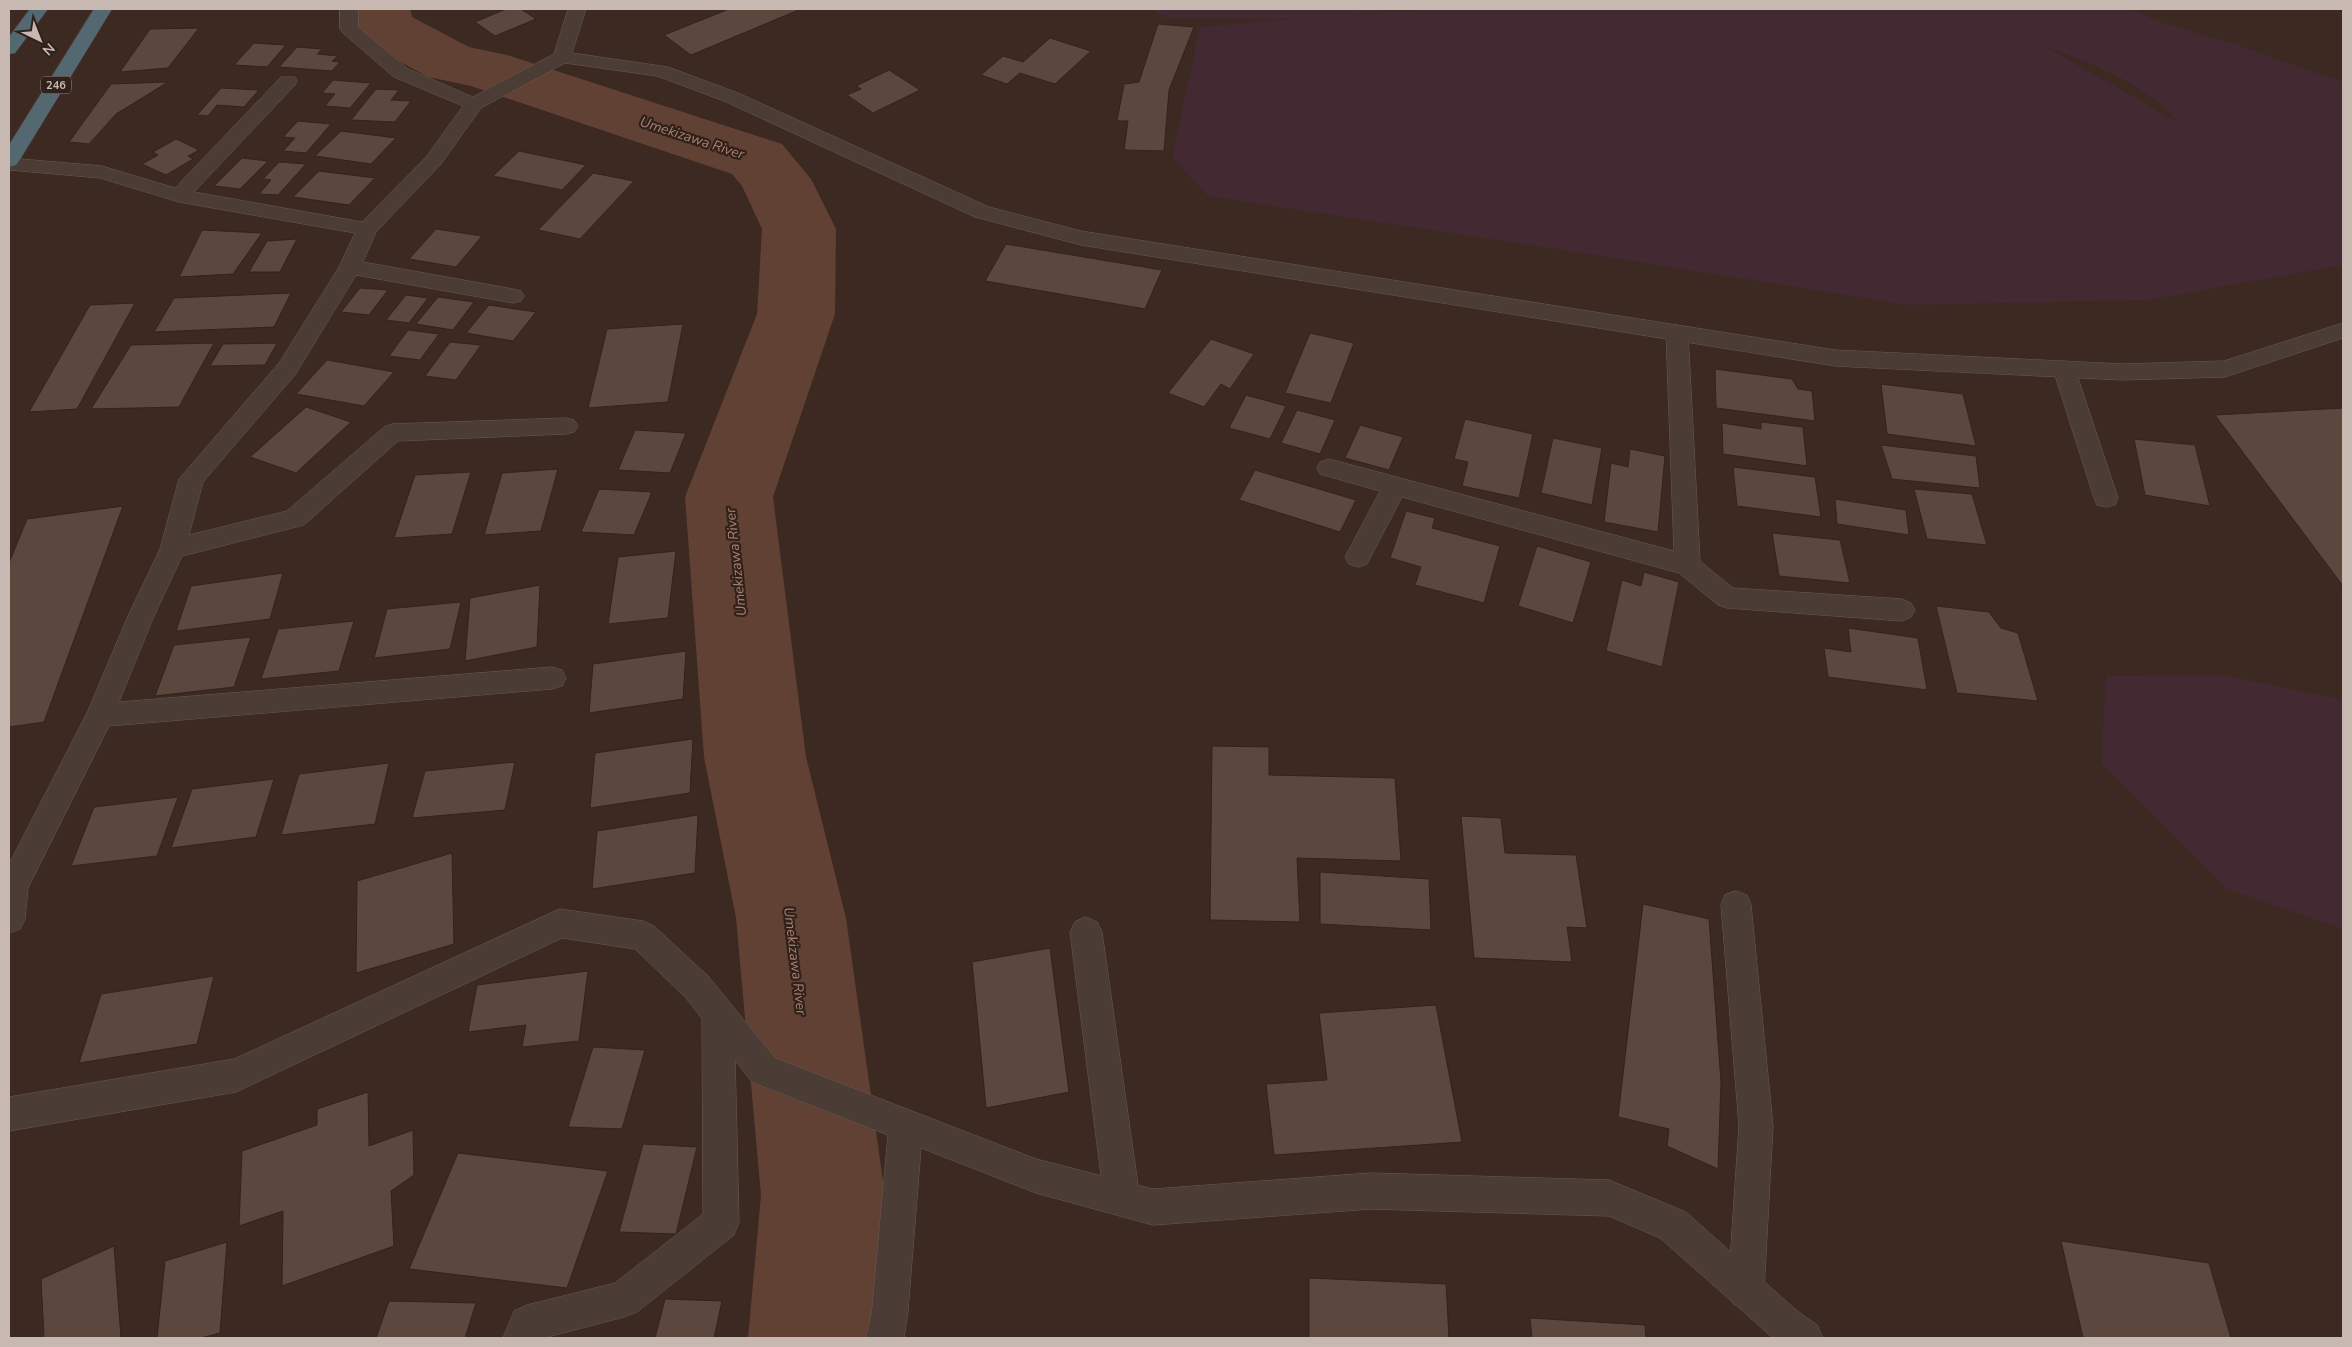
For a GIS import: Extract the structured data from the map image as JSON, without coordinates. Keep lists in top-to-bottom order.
{
  "streets": {
    "highway": ["246"]
  },
  "water": ["Umekizawa River"],
  "north": "bottom right"
}
